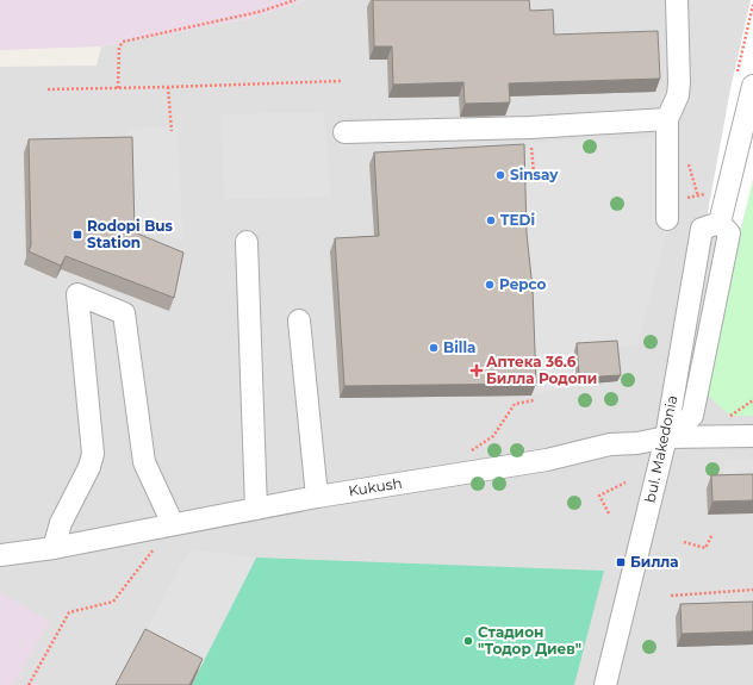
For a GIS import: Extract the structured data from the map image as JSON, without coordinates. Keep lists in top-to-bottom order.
{
  "streets": {
    "street": ["bul. Makedonia", "Kukush"]
  },
  "crossings": [
    ["bul. Makedonia", "Kukush"]
  ],
  "places": {
    "other": [
      "Sinsay",
      "TEDi",
      "Pepco",
      "Billa",
      "Стадион \"Тодор Диев\""
    ],
    "transit": ["Rodopi Bus Station", "Билла"],
    "health": ["Аптека 36.6 Билла Родопи"]
  }
}
